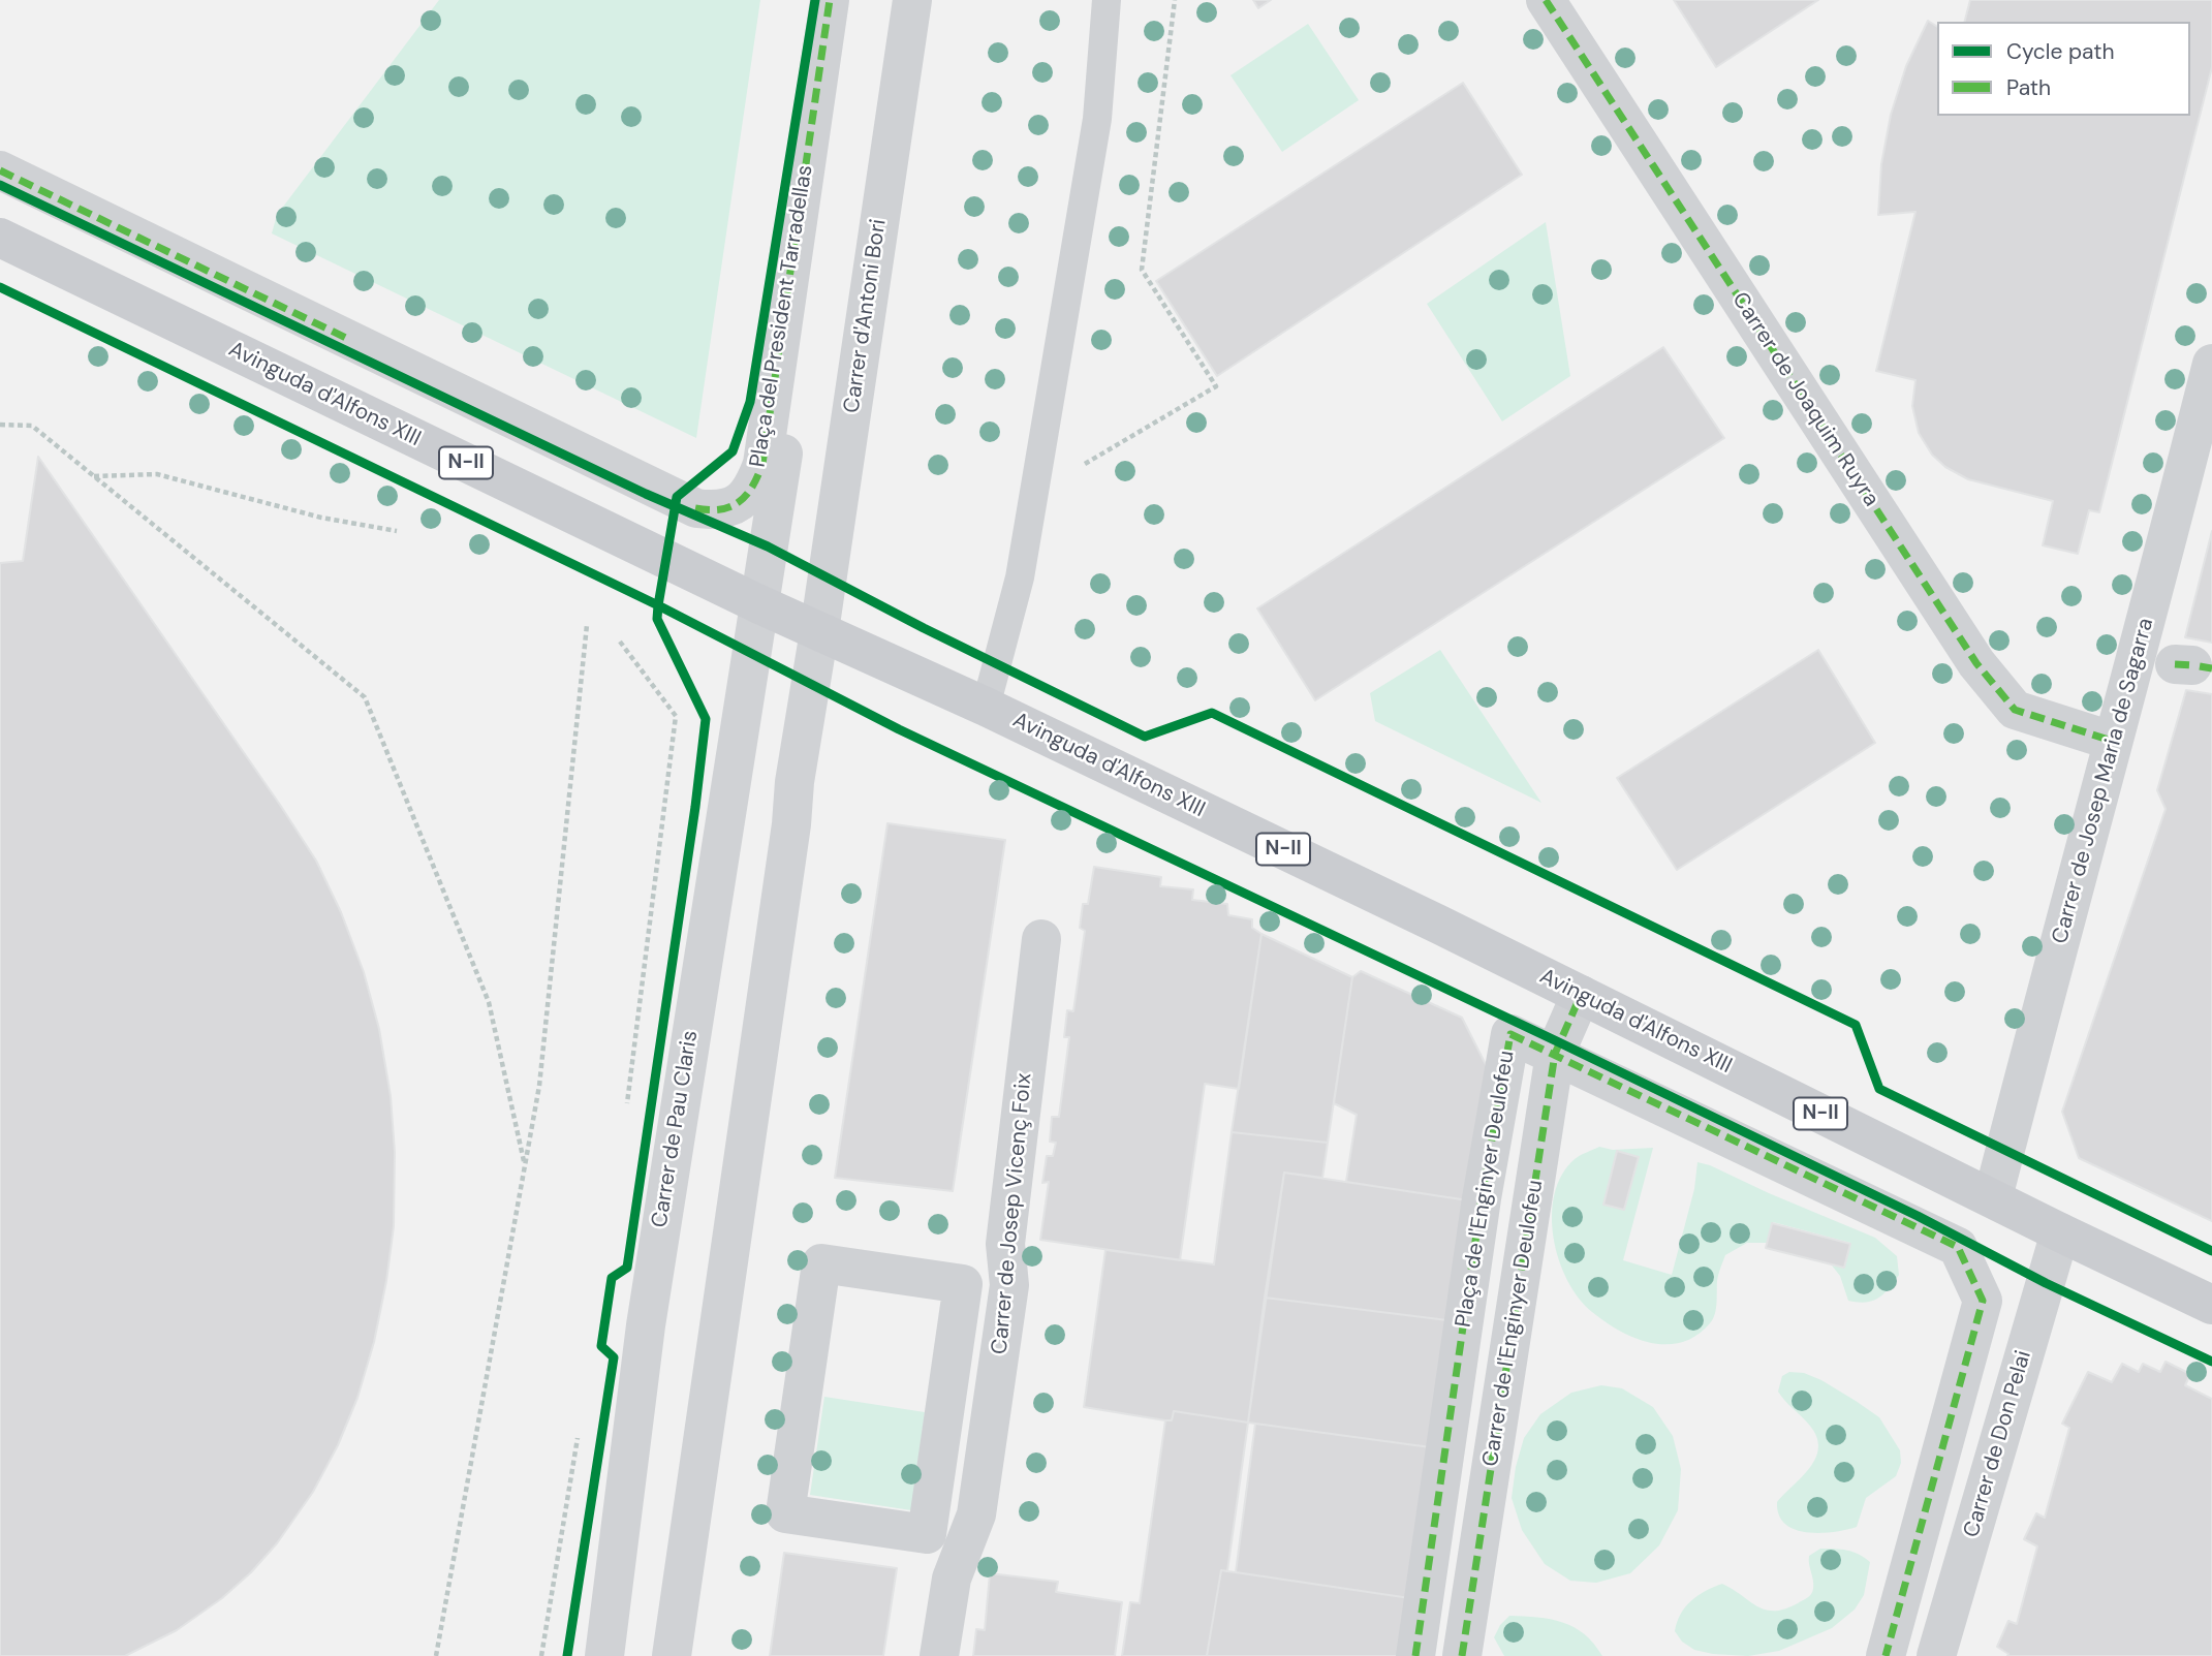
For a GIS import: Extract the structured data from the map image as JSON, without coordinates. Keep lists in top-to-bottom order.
{
  "streets": {
    "main road": ["Avinguda d'Alfons XIII", "N-II"],
    "street": [
      "Plaça del President Tarradellas",
      "Carrer d'Antoni Bori",
      "Carrer de Joaquim Ruyra",
      "Carrer de Josep Maria de Sagarra",
      "Carrer de Pau Claris",
      "Plaça de l'Enginyer Deulofeu",
      "Carrer de Josep Vicenç Foix",
      "Carrer de l'Enginyer Deulofeu",
      "Carrer de Don Pelai"
    ]
  },
  "crossings": [
    ["Carrer d'Antoni Bori", "Avinguda d'Alfons XIII"],
    ["Avinguda d'Alfons XIII", "Carrer de Josep Maria de Sagarra"],
    ["Avinguda d'Alfons XIII", "Carrer de Pau Claris"],
    ["Avinguda d'Alfons XIII", "Carrer de l'Enginyer Deulofeu"],
    ["Avinguda d'Alfons XIII", "Carrer de Don Pelai"],
    ["Carrer de Joaquim Ruyra", "Carrer de Josep Maria de Sagarra"],
    ["Plaça de l'Enginyer Deulofeu", "Carrer de l'Enginyer Deulofeu"]
  ],
  "legend": ["Cycle path", "Path"]
}
